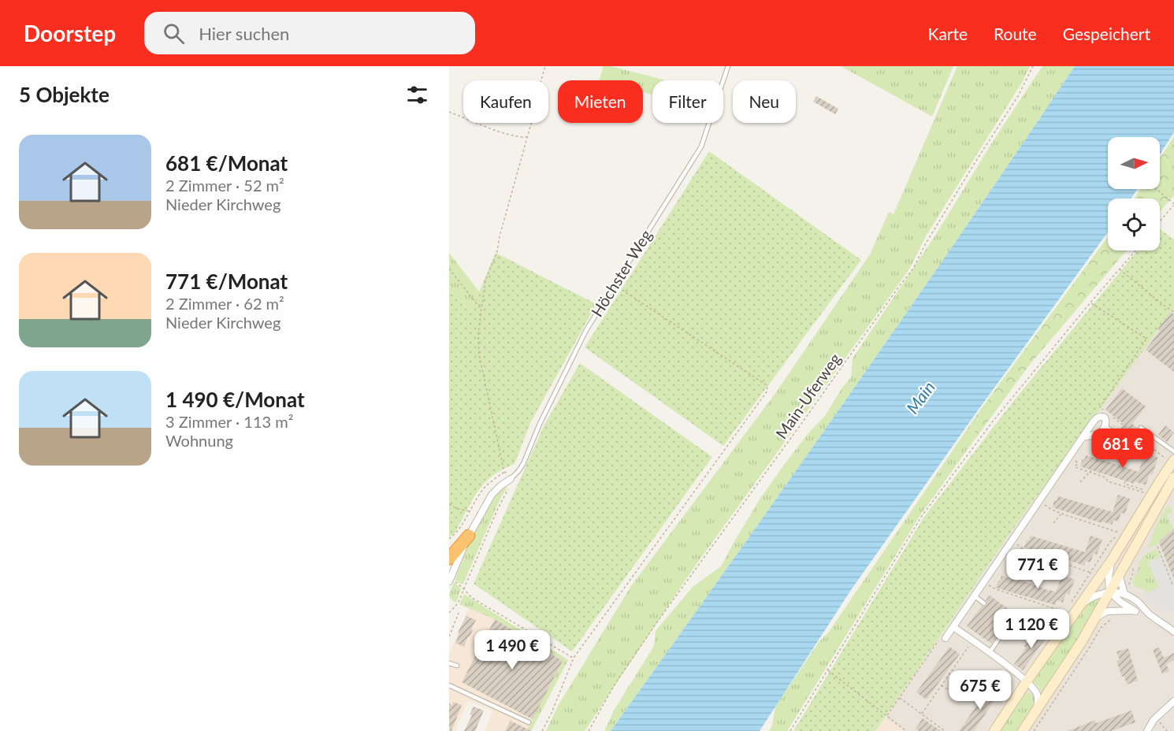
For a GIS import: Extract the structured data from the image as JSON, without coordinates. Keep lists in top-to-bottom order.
{
  "streets": {
    "lane": ["Höchster Weg"],
    "path": ["Main-Uferweg"]
  },
  "water": ["Main"],
  "north": "right",
  "page": {
    "header": "Doorstep",
    "search": "Hier suchen",
    "nav": ["Karte", "Route", "Gespeichert"],
    "heading": "5 Objekte",
    "chip": [
      "Kaufen",
      "Mieten",
      "Filter",
      "Neu"
    ],
    "list": [
      {
        "name": "681 €/Monat",
        "note": "2 Zimmer · 52 m² · Nieder Kirchweg"
      },
      {
        "name": "771 €/Monat",
        "note": "2 Zimmer · 62 m² · Nieder Kirchweg"
      },
      {
        "name": "1 490 €/Monat",
        "note": "3 Zimmer · 113 m² · Wohnung"
      }
    ],
    "price": [
      "681 €",
      "771 €",
      "1 120 €",
      "1 490 €",
      "675 €"
    ]
  }
}
